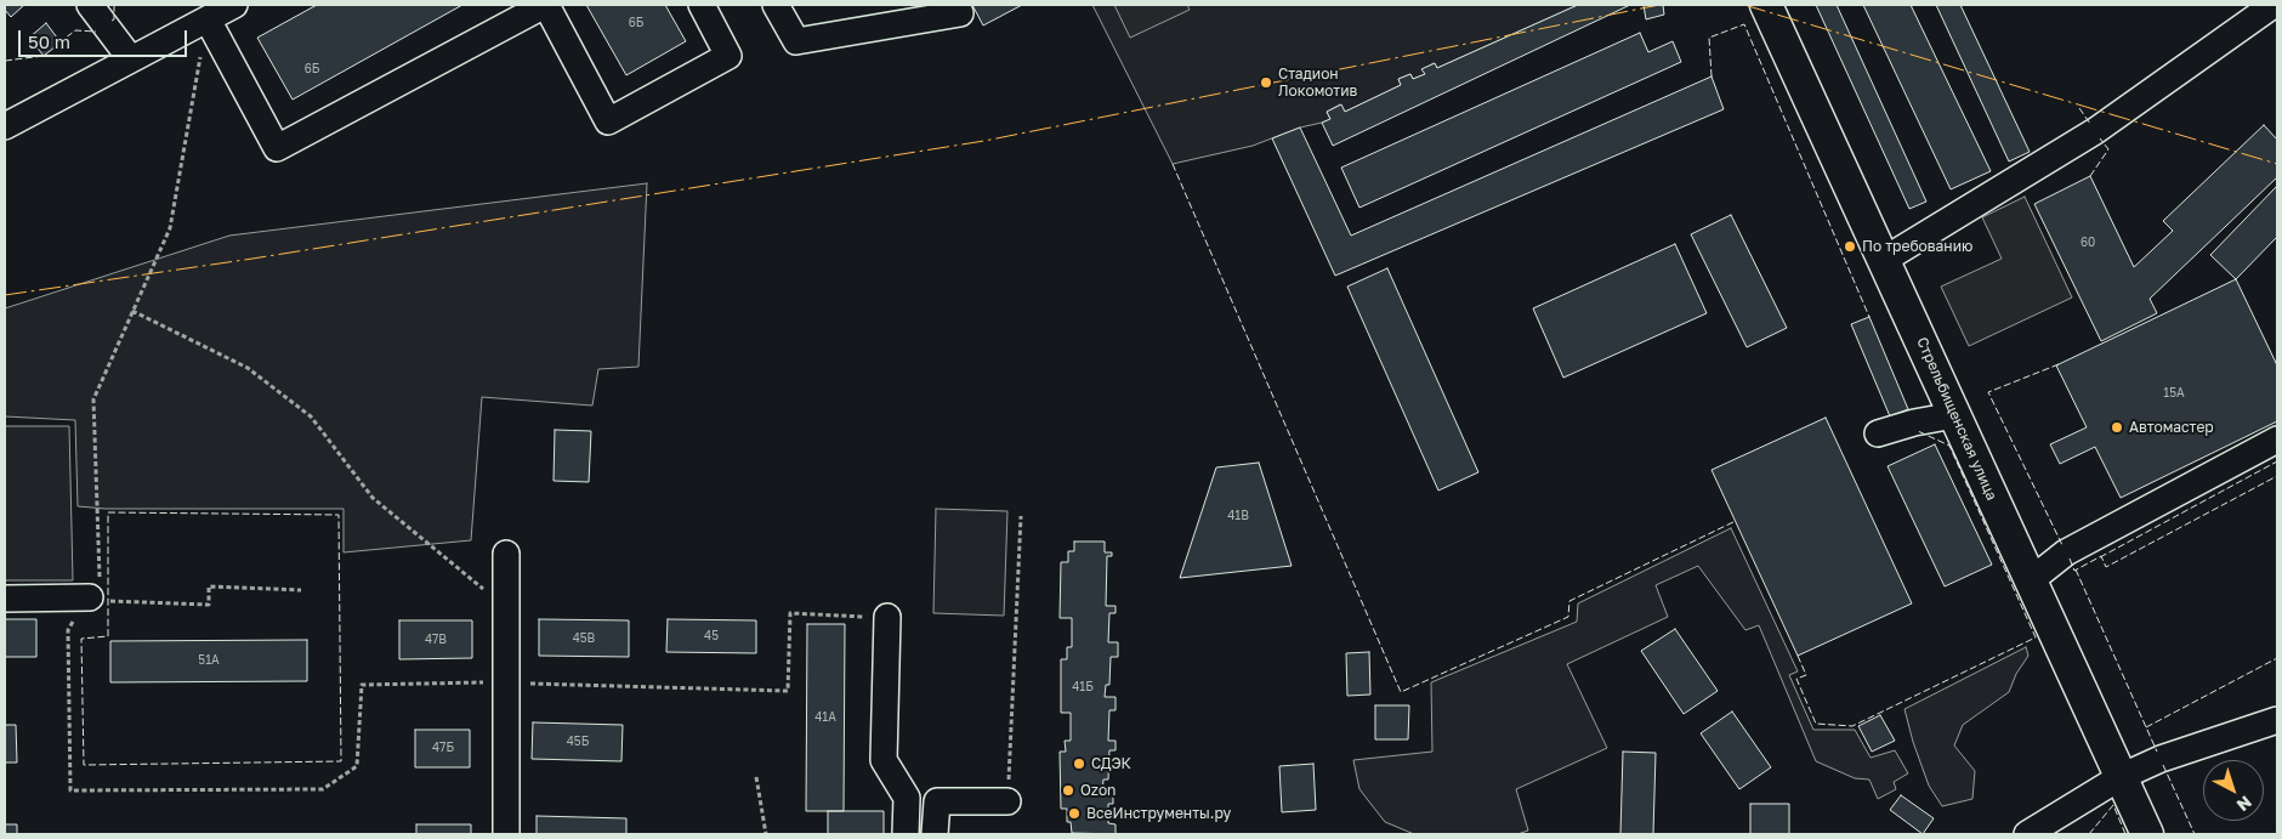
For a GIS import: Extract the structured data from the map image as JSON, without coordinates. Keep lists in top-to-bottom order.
{
  "streets": {
    "main road": ["Стрельбищенская улица"]
  },
  "places": [
    "Стадион Локомотив",
    "По требованию",
    "Автомастер",
    "СДЭК",
    "Ozon",
    "ВсеИнструменты.ру"
  ],
  "house_numbers": [
    "6Б",
    "6Б",
    "60",
    "15А",
    "41В",
    "45",
    "45В",
    "47В",
    "51А",
    "41Б",
    "41А",
    "45Б",
    "47Б"
  ],
  "scale_bar": "50 m",
  "north": "bottom right"
}
